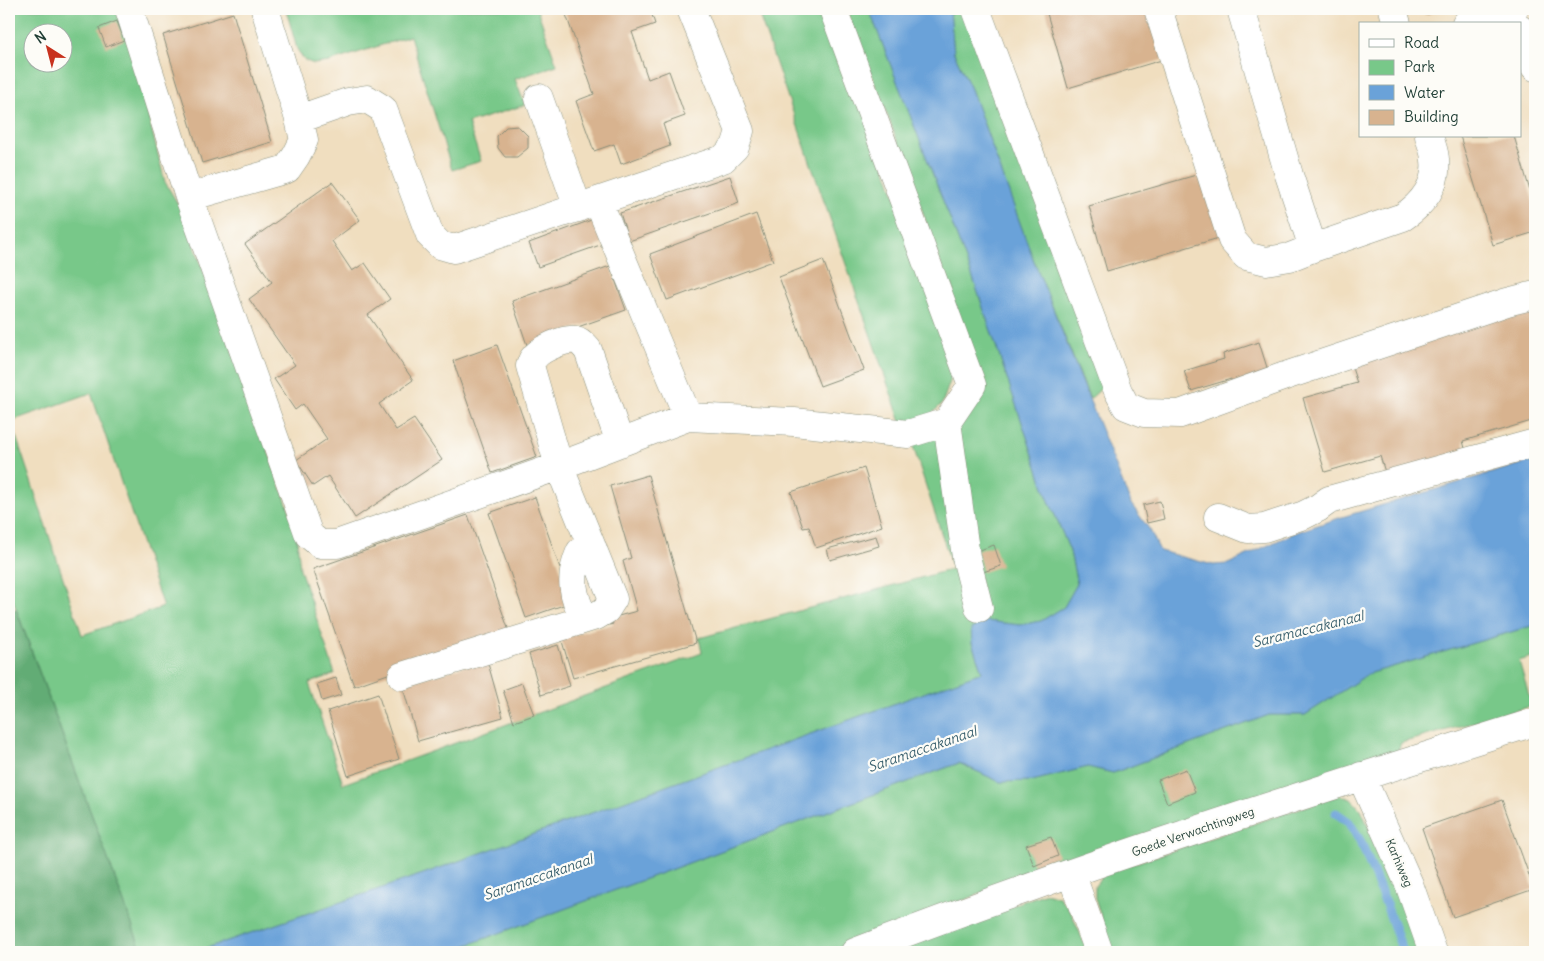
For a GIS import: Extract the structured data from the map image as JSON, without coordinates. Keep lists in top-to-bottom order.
{
  "streets": {
    "street": ["Goede Verwachtingweg", "Karhiweg"]
  },
  "crossings": [
    ["Goede Verwachtingweg", "Karhiweg"]
  ],
  "water": ["Saramaccakanaal"],
  "legend": [
    "Road",
    "Park",
    "Water",
    "Building"
  ],
  "north": "top left"
}
